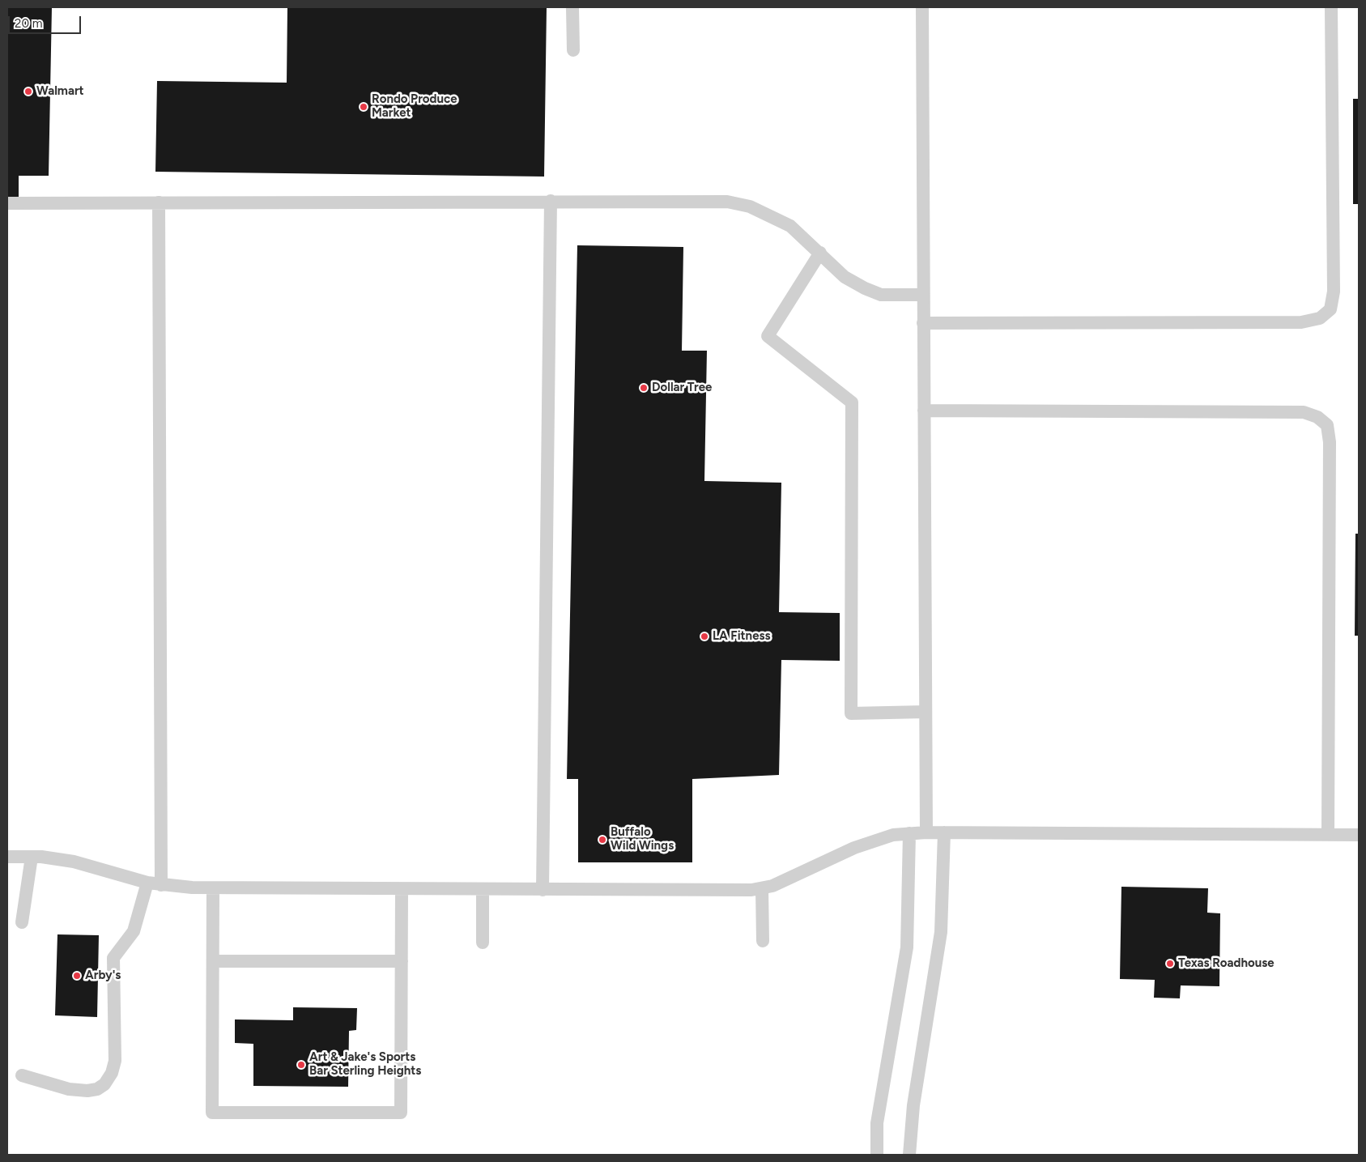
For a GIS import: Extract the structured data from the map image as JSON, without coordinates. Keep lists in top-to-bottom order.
{
  "places": [
    "Walmart",
    "Rondo Produce Market",
    "Dollar Tree",
    "LA Fitness",
    "Buffalo Wild Wings",
    "Texas Roadhouse",
    "Arby's",
    "Art & Jake's Sports Bar Sterling Heights"
  ],
  "scale_bar": "20 m"
}
